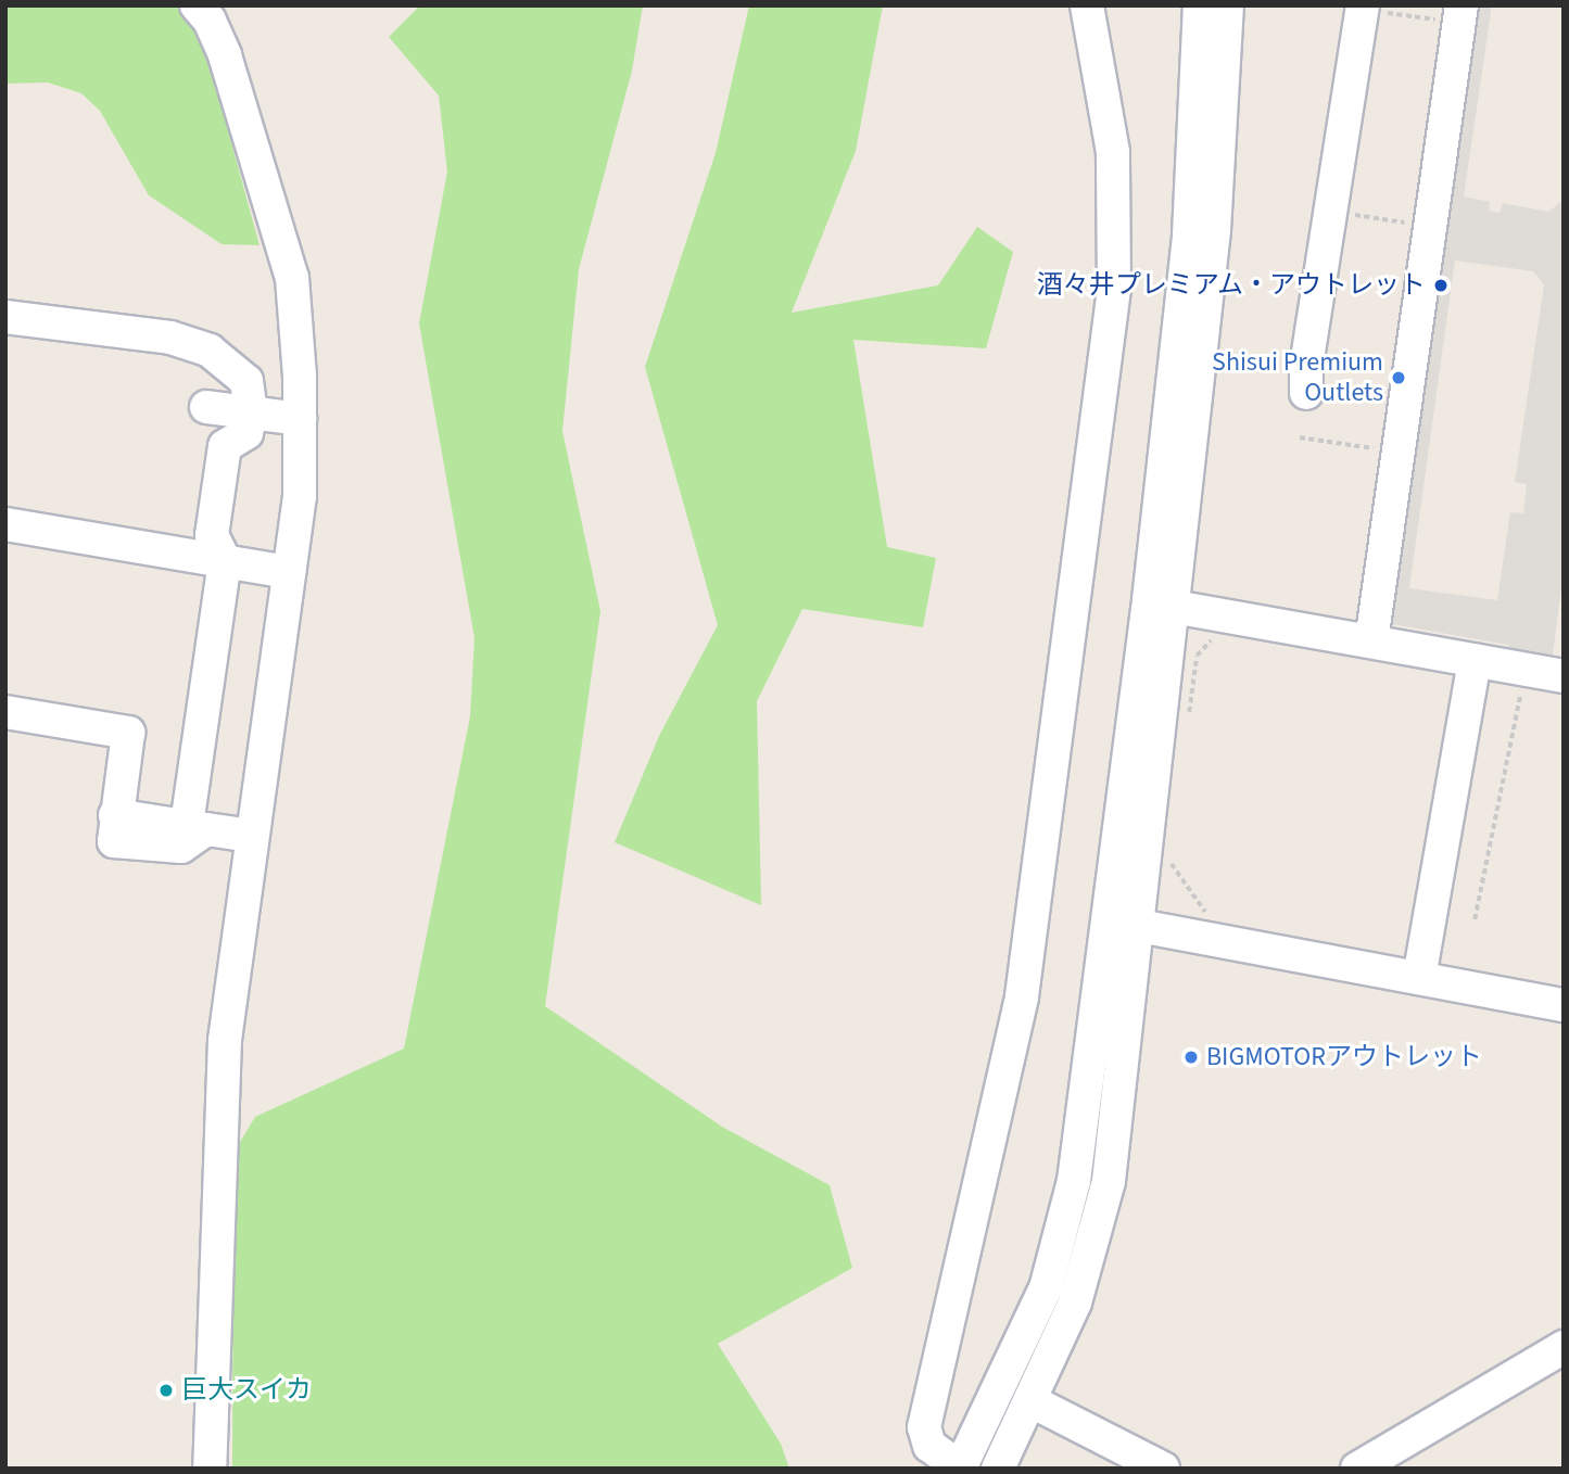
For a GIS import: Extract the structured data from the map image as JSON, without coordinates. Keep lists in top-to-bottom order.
{
  "places": [
    "酒々井プレミアム・アウトレット",
    "Shisui Premium Outlets",
    "BIGMOTORアウトレット",
    "巨大スイカ"
  ]
}
